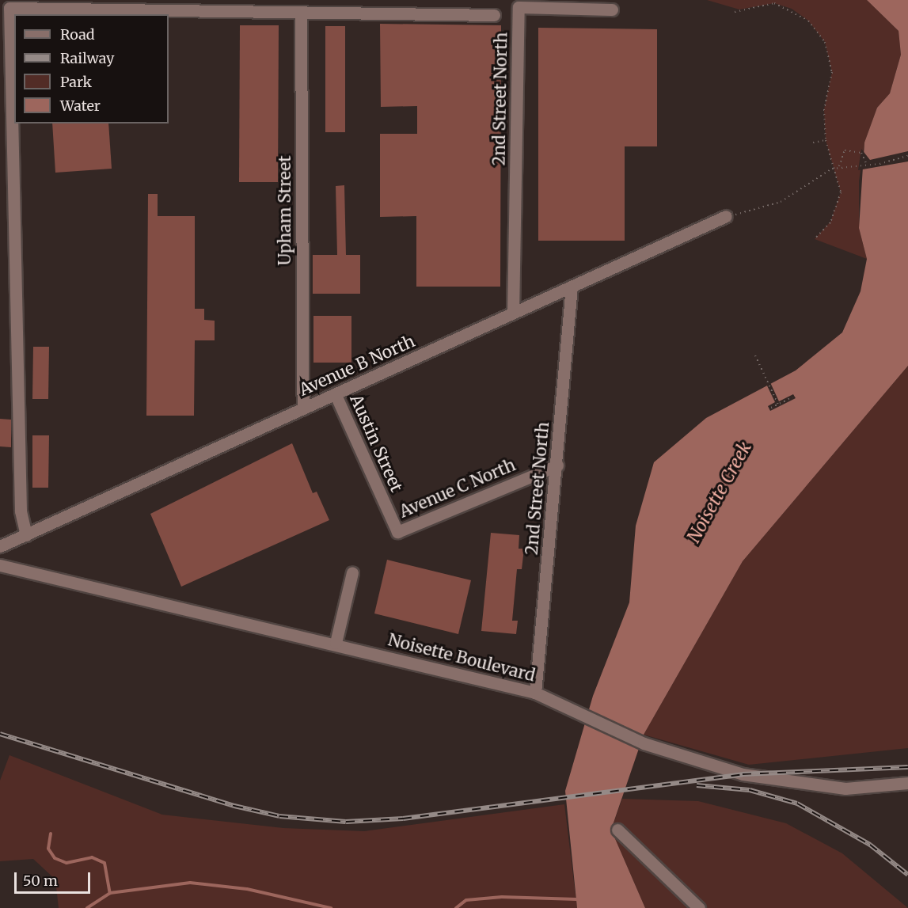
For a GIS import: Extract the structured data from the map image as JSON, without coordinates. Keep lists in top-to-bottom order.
{
  "streets": {
    "street": [
      "2nd Street North",
      "Upham Street",
      "Avenue B North",
      "Austin Street",
      "Avenue C North",
      "Noisette Boulevard"
    ]
  },
  "crossings": [
    ["2nd Street North", "Avenue B North"],
    ["2nd Street North", "Avenue C North"],
    ["2nd Street North", "Noisette Boulevard"],
    ["Upham Street", "Avenue B North"],
    ["Avenue B North", "Austin Street"],
    ["Austin Street", "Avenue C North"]
  ],
  "water": ["Noisette Creek"],
  "legend": [
    "Road",
    "Railway",
    "Park",
    "Water"
  ],
  "scale_bar": "50 m"
}
